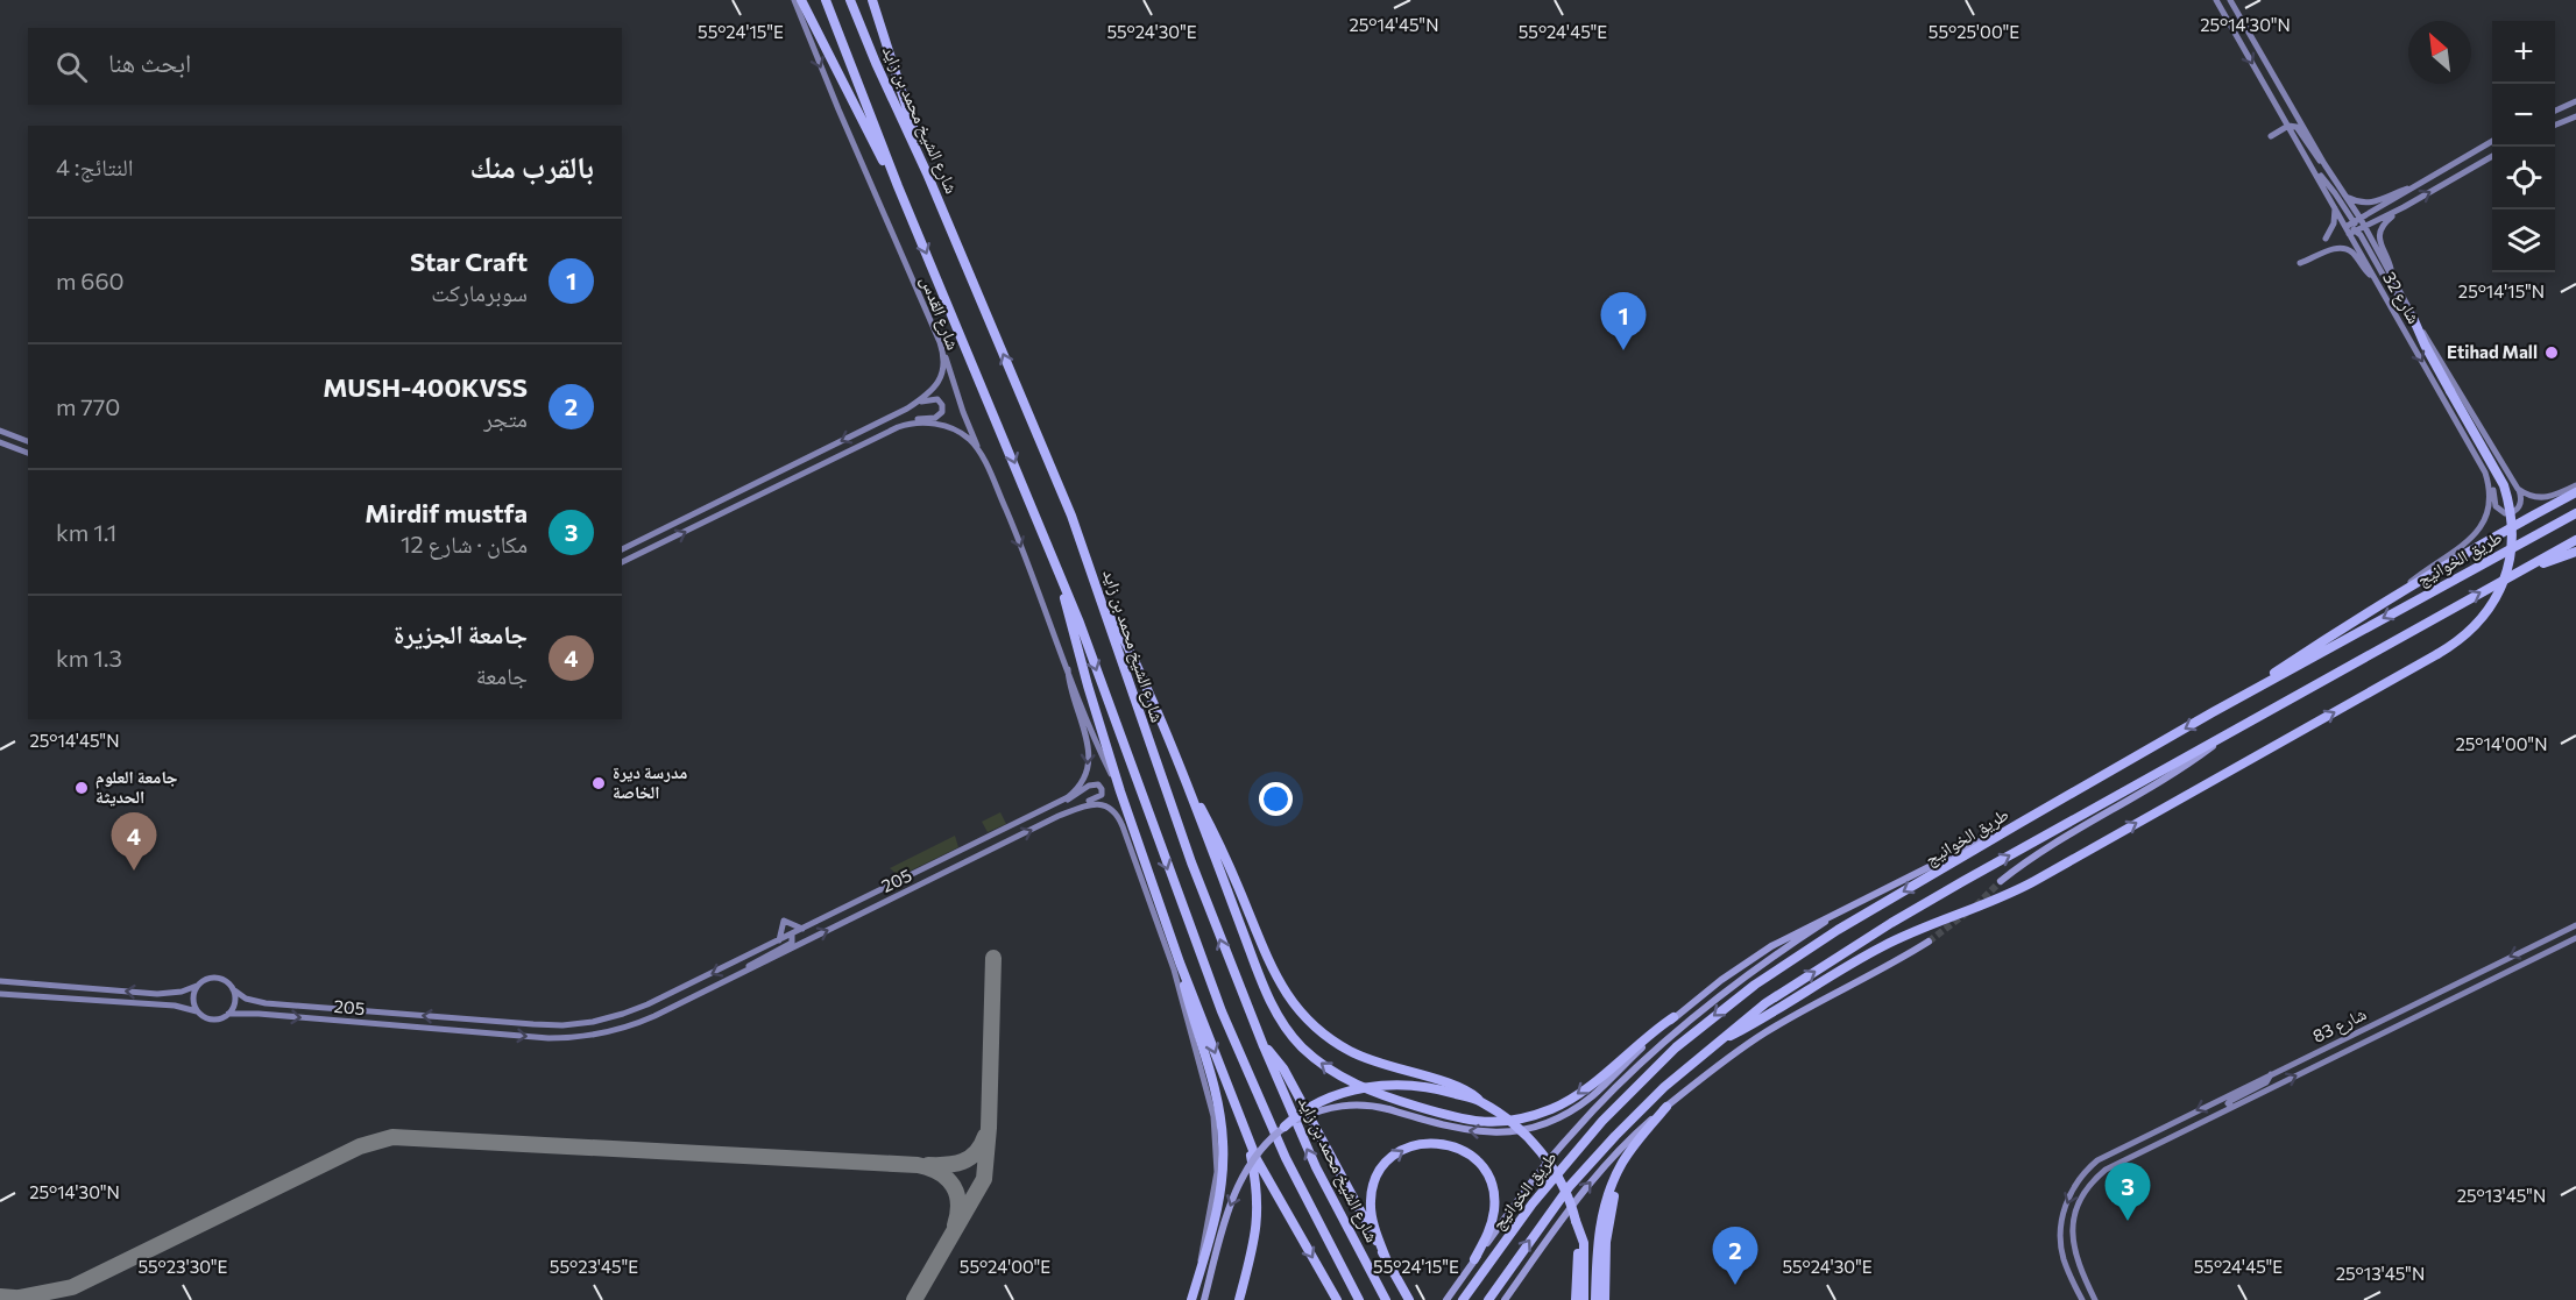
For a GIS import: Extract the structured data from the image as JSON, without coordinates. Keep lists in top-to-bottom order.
{
  "streets": {
    "highway": ["شارع الشيخ محمد بن زايد", "طريق الخوانيج"],
    "street": [
      "شارع 32",
      "شارع القدس",
      "205",
      "شارع 83"
    ]
  },
  "places": ["Etihad Mall", "مدرسة ديرة الخاصة", "جامعة العلوم الحديثة"],
  "north": "top left",
  "page": {
    "map_buttons": ["+", "−"],
    "search": "ابحث هنا",
    "heading": ["بالقرب منك", "النتائج: 4"],
    "list": [
      {
        "mark": "1",
        "name": "Star Craft",
        "note": "سوبرماركت",
        "value": "660 m"
      },
      {
        "mark": "2",
        "name": "MUSH-400KVSS",
        "note": "متجر",
        "value": "770 m"
      },
      {
        "mark": "3",
        "name": "Mirdif mustfa",
        "note": "مكان · شارع 12",
        "value": "1.1 km"
      },
      {
        "mark": "4",
        "name": "جامعة الجزيرة",
        "note": "جامعة",
        "value": "1.3 km"
      }
    ],
    "pins": [
      "1",
      "4",
      "3",
      "2"
    ]
  },
  "coordinates": [
    "25°14'45\"N",
    "25°14'30\"N",
    "55°24'15\"E",
    "55°24'30\"E",
    "55°24'45\"E",
    "55°25'00\"E",
    "25°14'15\"N",
    "25°14'00\"N",
    "25°13'45\"N",
    "55°23'30\"E",
    "55°23'45\"E",
    "55°24'00\"E"
  ]
}
